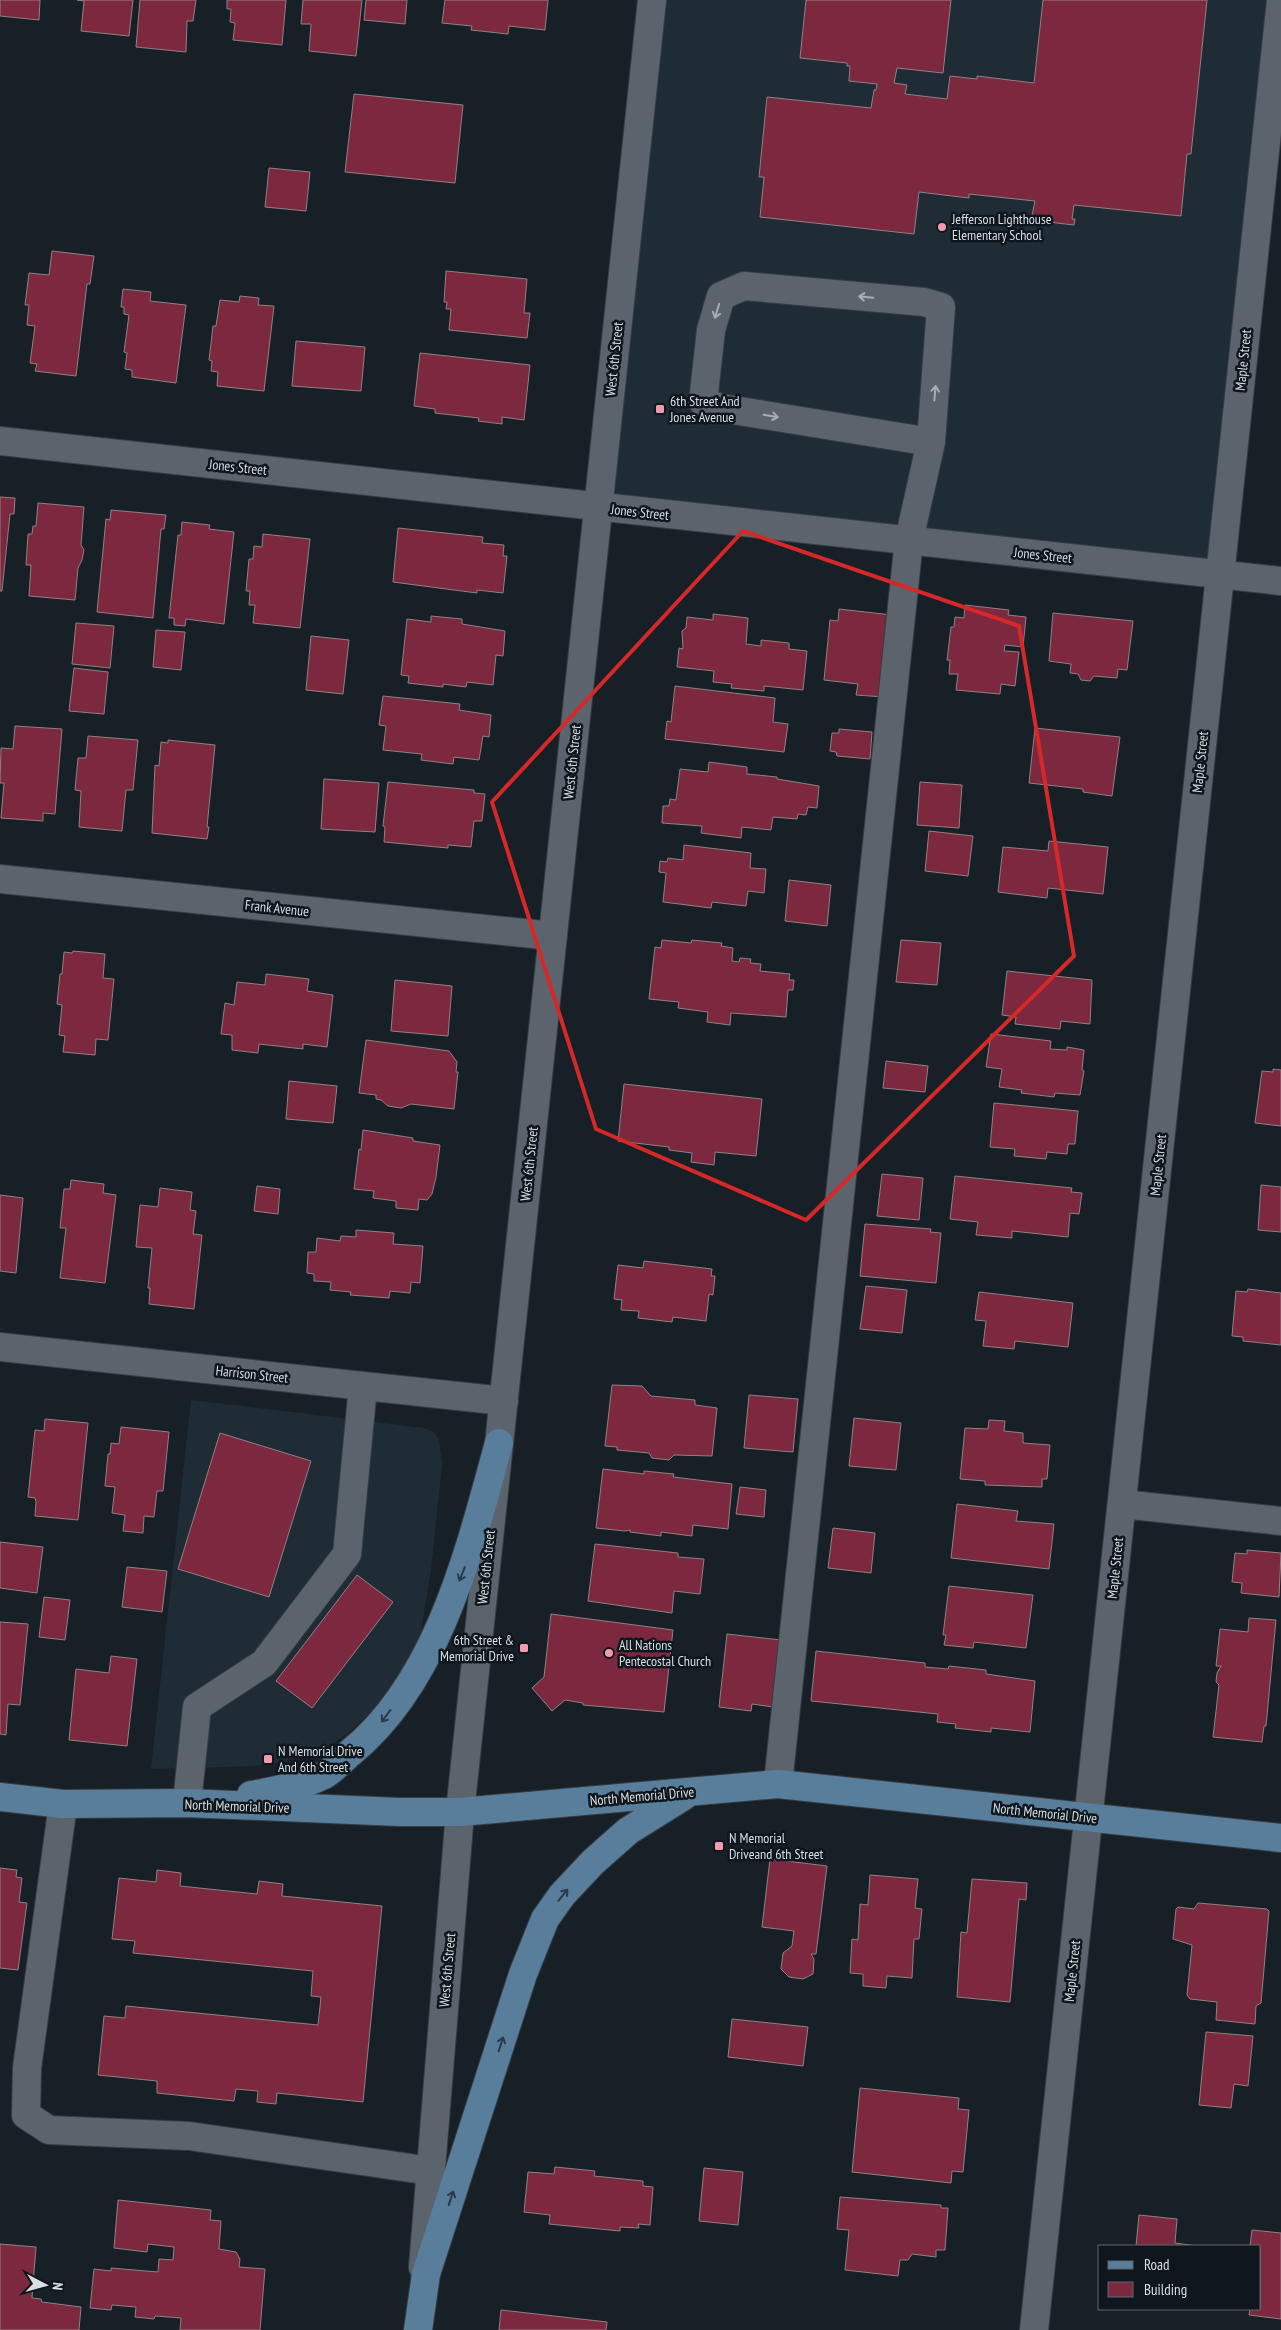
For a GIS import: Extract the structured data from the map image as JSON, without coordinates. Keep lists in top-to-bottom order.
{
  "streets": {
    "main road": ["North Memorial Drive"],
    "street": [
      "West 6th Street",
      "Maple Street",
      "Jones Street",
      "Frank Avenue",
      "Harrison Street"
    ]
  },
  "crossings": [
    ["West 6th Street", "Jones Street"],
    ["West 6th Street", "Frank Avenue"],
    ["West 6th Street", "Harrison Street"],
    ["West 6th Street", "North Memorial Drive"],
    ["Maple Street", "Jones Street"],
    ["Maple Street", "North Memorial Drive"]
  ],
  "places": {
    "other": ["Jefferson Lighthouse Elementary School", "All Nations Pentecostal Church"],
    "transit": [
      "6th Street And Jones Avenue",
      "6th Street & Memorial Drive",
      "N Memorial Drive And 6th Street",
      "N Memorial Driveand 6th Street"
    ]
  },
  "legend": ["Road", "Building"],
  "north": "right"
}
